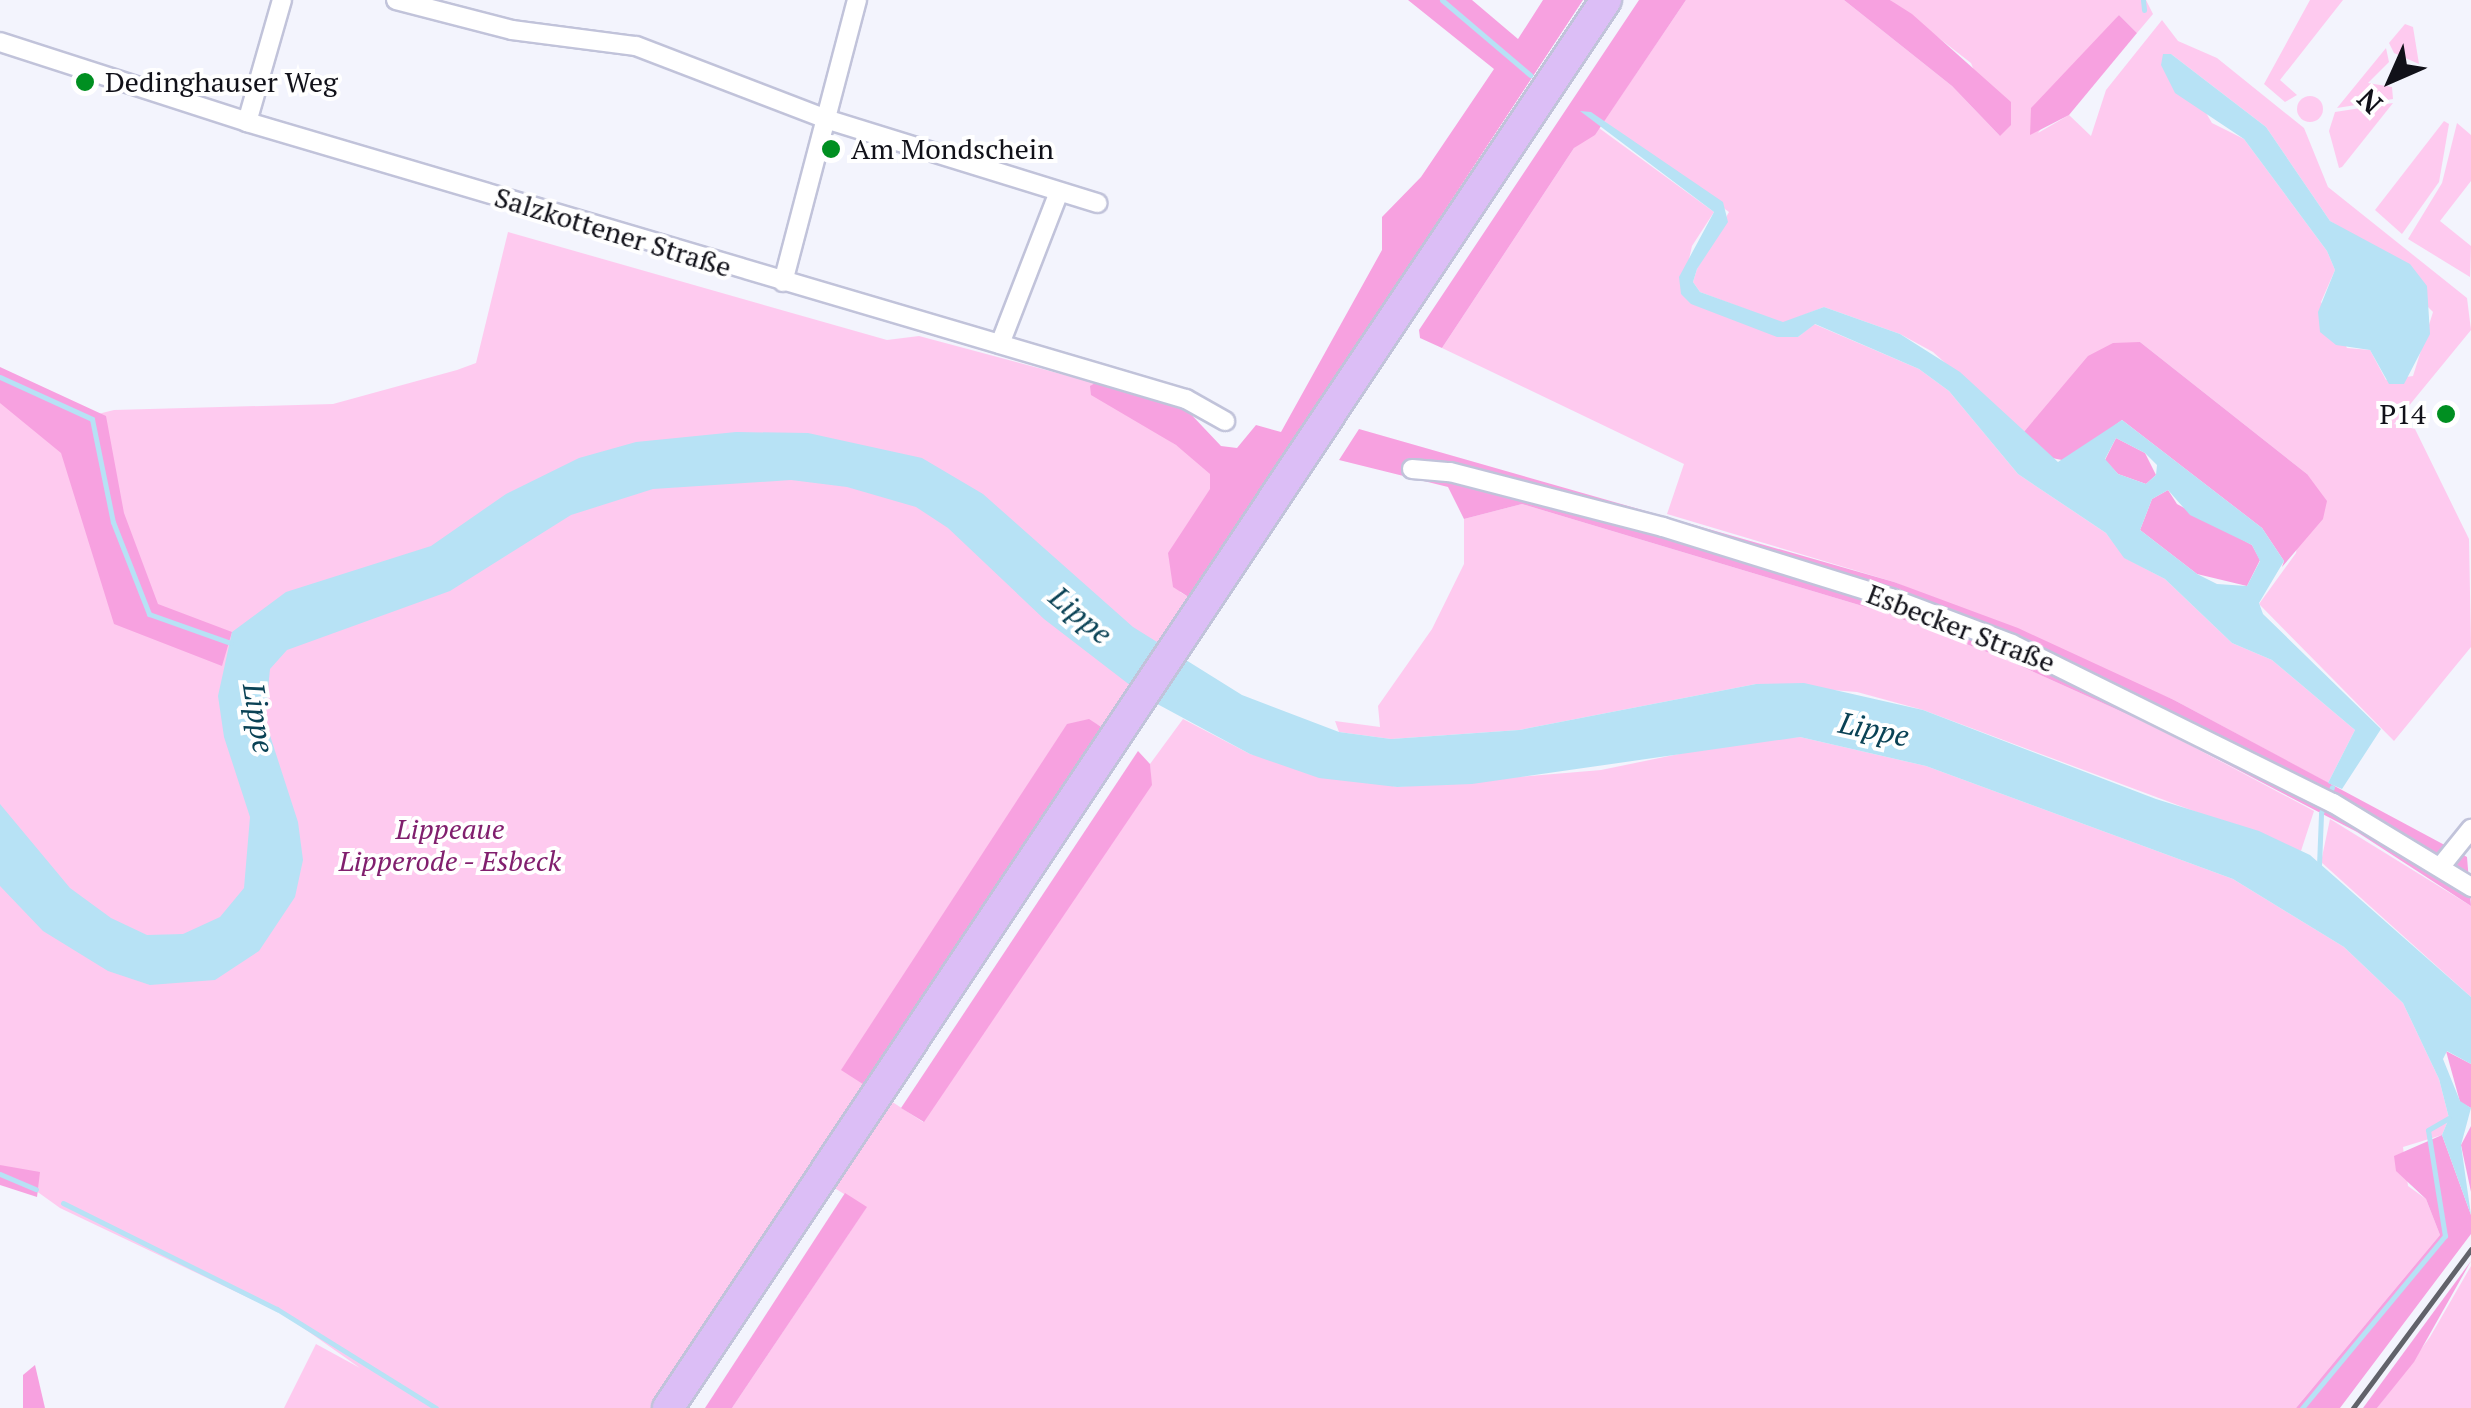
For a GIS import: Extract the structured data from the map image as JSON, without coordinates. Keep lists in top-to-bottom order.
{
  "streets": {
    "street": ["Salzkottener Straße", "Esbecker Straße"]
  },
  "water": ["Lippe"],
  "parks": ["Lippeaue Lipperode - Esbeck"],
  "places": ["Dedinghauser Weg", "Am Mondschein", "P14"],
  "north": "bottom left"
}
